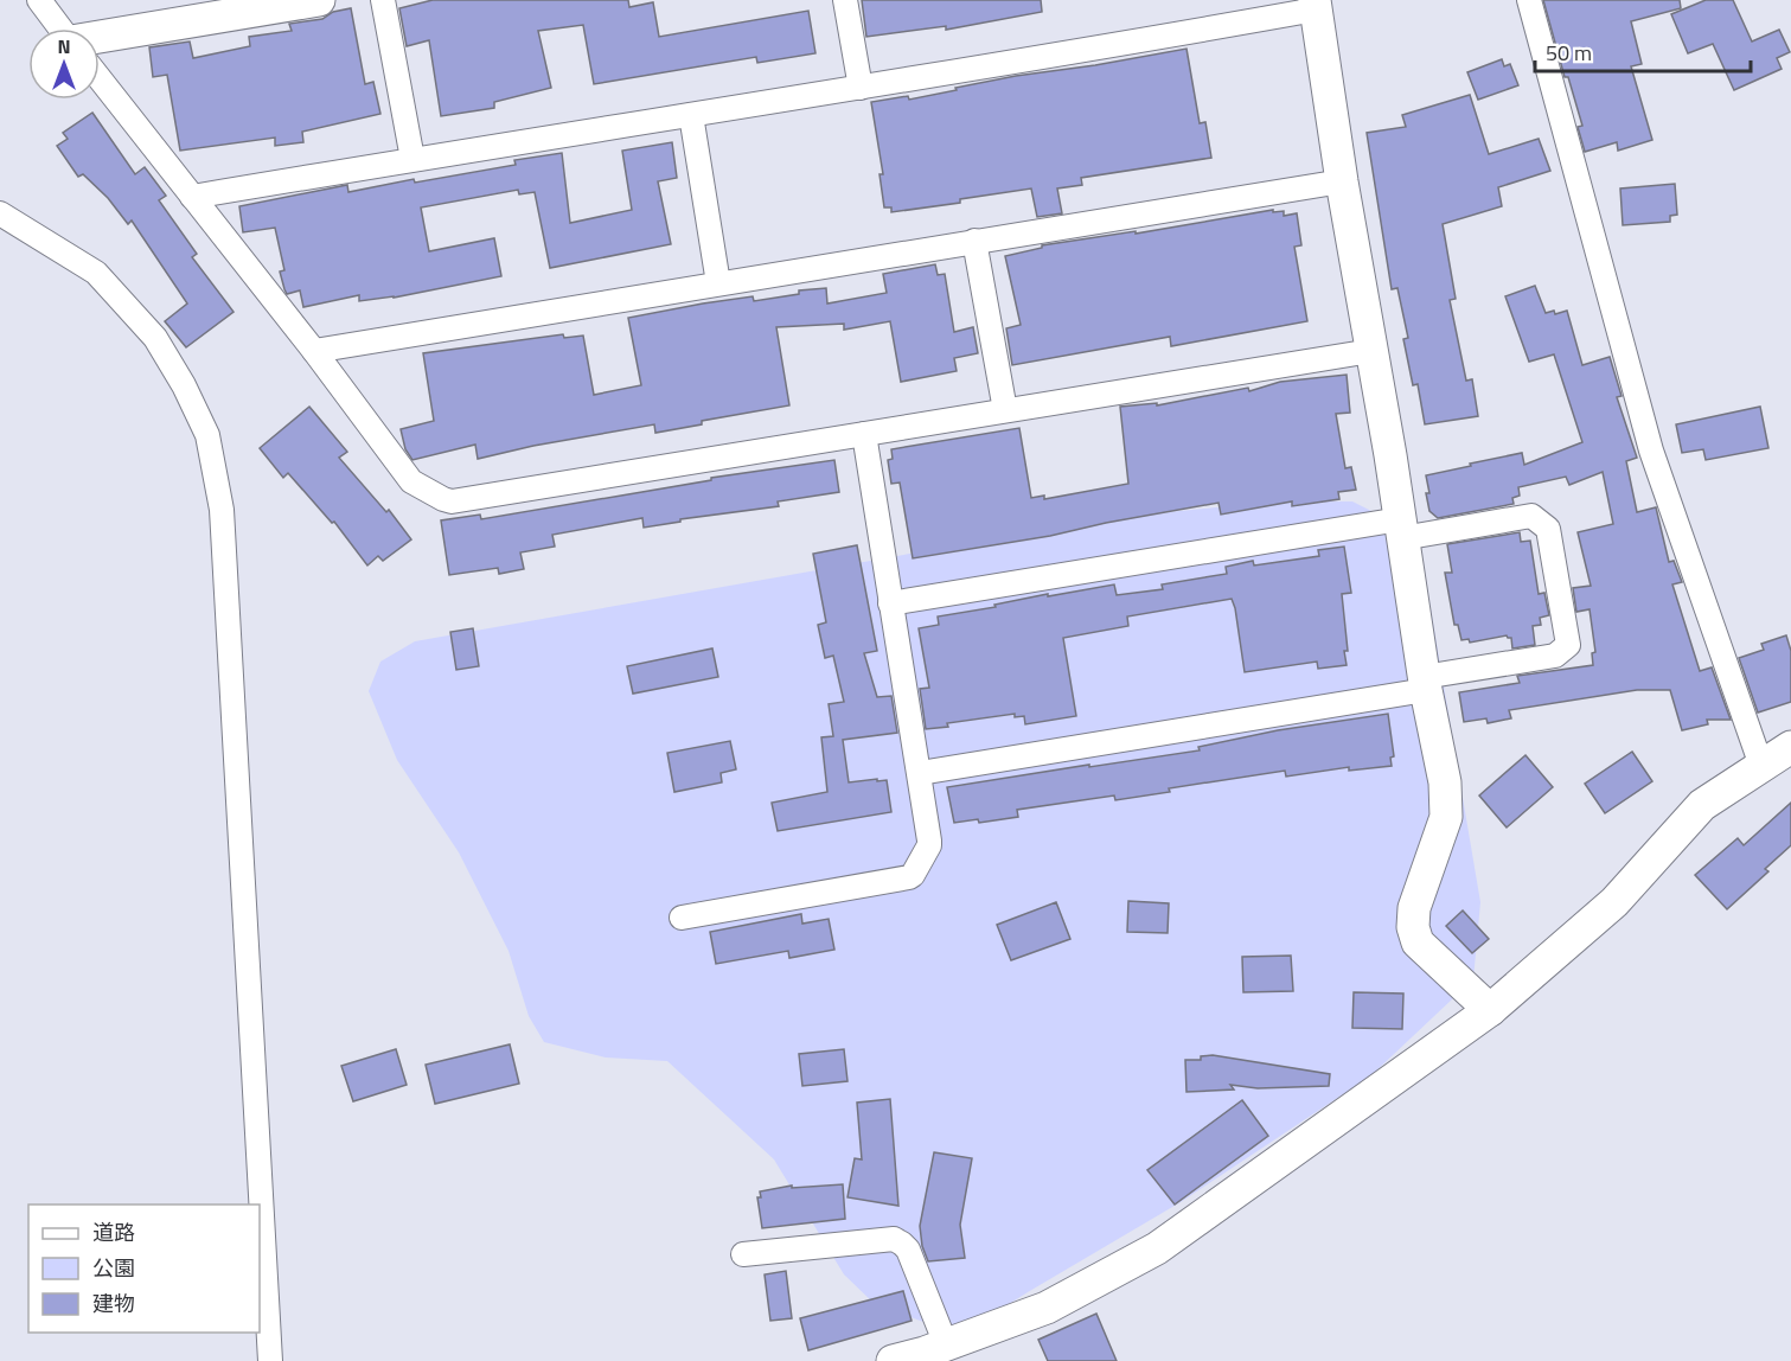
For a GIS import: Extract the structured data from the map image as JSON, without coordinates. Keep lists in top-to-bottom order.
{
  "legend": ["道路", "公園", "建物"],
  "scale_bar": "50 m",
  "north": "top"
}
